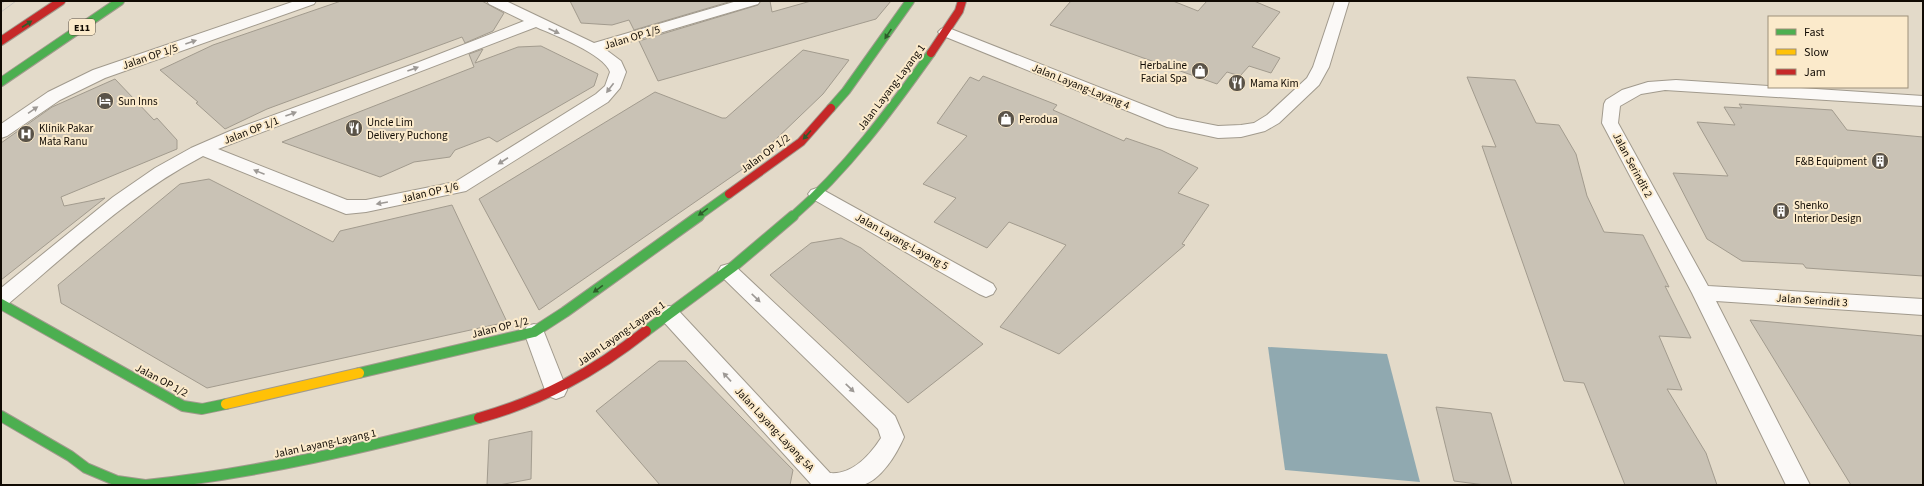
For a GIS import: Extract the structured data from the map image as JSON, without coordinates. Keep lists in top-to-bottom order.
{
  "streets": {
    "main road": ["E11", "Jalan Layang-Layang 1", "Jalan OP 1/2"],
    "street": [
      "Jalan OP 1/5",
      "Jalan Layang-Layang 4",
      "Jalan OP 1/1",
      "Jalan Serindit 2",
      "Jalan OP 1/6",
      "Jalan Layang-Layang 5",
      "Jalan Serindit 3",
      "Jalan Layang-Layang 5A"
    ]
  },
  "crossings": [
    ["Jalan OP 1/5", "Jalan OP 1/1"],
    ["Jalan OP 1/5", "Jalan OP 1/6"],
    ["Jalan Layang-Layang 4", "Jalan Layang-Layang 1"],
    ["Jalan Layang-Layang 1", "Jalan Layang-Layang 5"],
    ["Jalan Layang-Layang 1", "Jalan Layang-Layang 5A"],
    ["Jalan OP 1/1", "Jalan OP 1/6"],
    ["Jalan Serindit 2", "Jalan Serindit 3"]
  ],
  "one_way": [
    "Jalan OP 1/5",
    "Jalan OP 1/1",
    "Jalan OP 1/2",
    "Jalan OP 1/6"
  ],
  "places": {
    "shop": ["HerbaLine Facial Spa", "Perodua"],
    "restaurant": ["Mama Kim", "Uncle Lim Delivery Puchong"],
    "hotel": ["Sun Inns"],
    "hospital": ["Klinik Pakar Mata Ranu"],
    "building": ["F&B Equipment", "Shenko Interior Design"]
  },
  "legend": ["Fast", "Slow", "Jam"]
}
